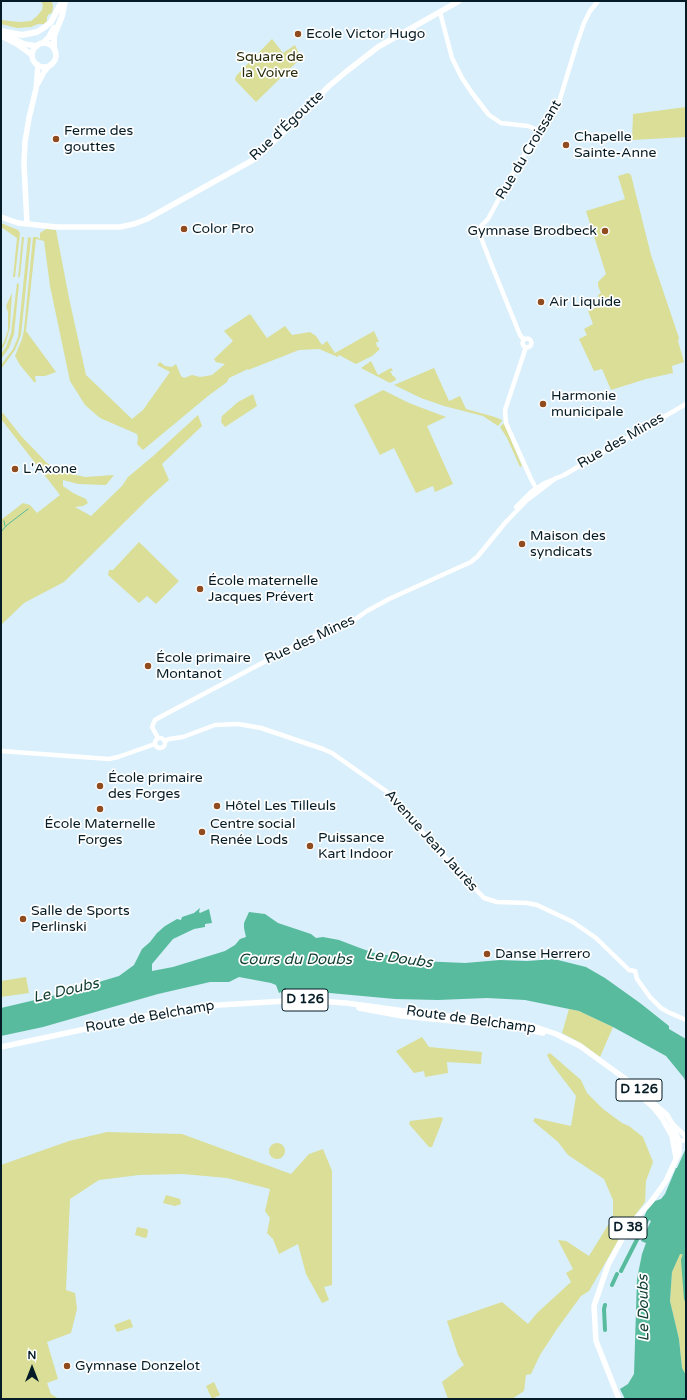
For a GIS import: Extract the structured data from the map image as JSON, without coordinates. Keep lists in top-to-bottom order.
{
  "streets": {
    "main road": [
      "Rue d'Égoutte",
      "D 126",
      "Route de Belchamp",
      "D 38"
    ],
    "street": ["Rue du Croissant", "Rue des Mines", "Avenue Jean Jaurès"]
  },
  "crossings": [
    ["Rue du Croissant", "Rue des Mines"],
    ["Rue des Mines", "Avenue Jean Jaurès"],
    ["Route de Belchamp", "D 38"]
  ],
  "water": ["Le Doubs", "Cours du Doubs"],
  "parks": ["Square de la Voivre"],
  "places": [
    "Ecole Victor Hugo",
    "Ferme des gouttes",
    "Chapelle Sainte-Anne",
    "Color Pro",
    "Gymnase Brodbeck",
    "Air Liquide",
    "Harmonie municipale",
    "L'Axone",
    "Maison des syndicats",
    "École maternelle Jacques Prévert",
    "École primaire Montanot",
    "École primaire des Forges",
    "Hôtel Les Tilleuls",
    "École Maternelle Forges",
    "Centre social Renée Lods",
    "Puissance Kart Indoor",
    "Salle de Sports Perlinski",
    "Danse Herrero",
    "Gymnase Donzelot"
  ],
  "north": "top"
}
